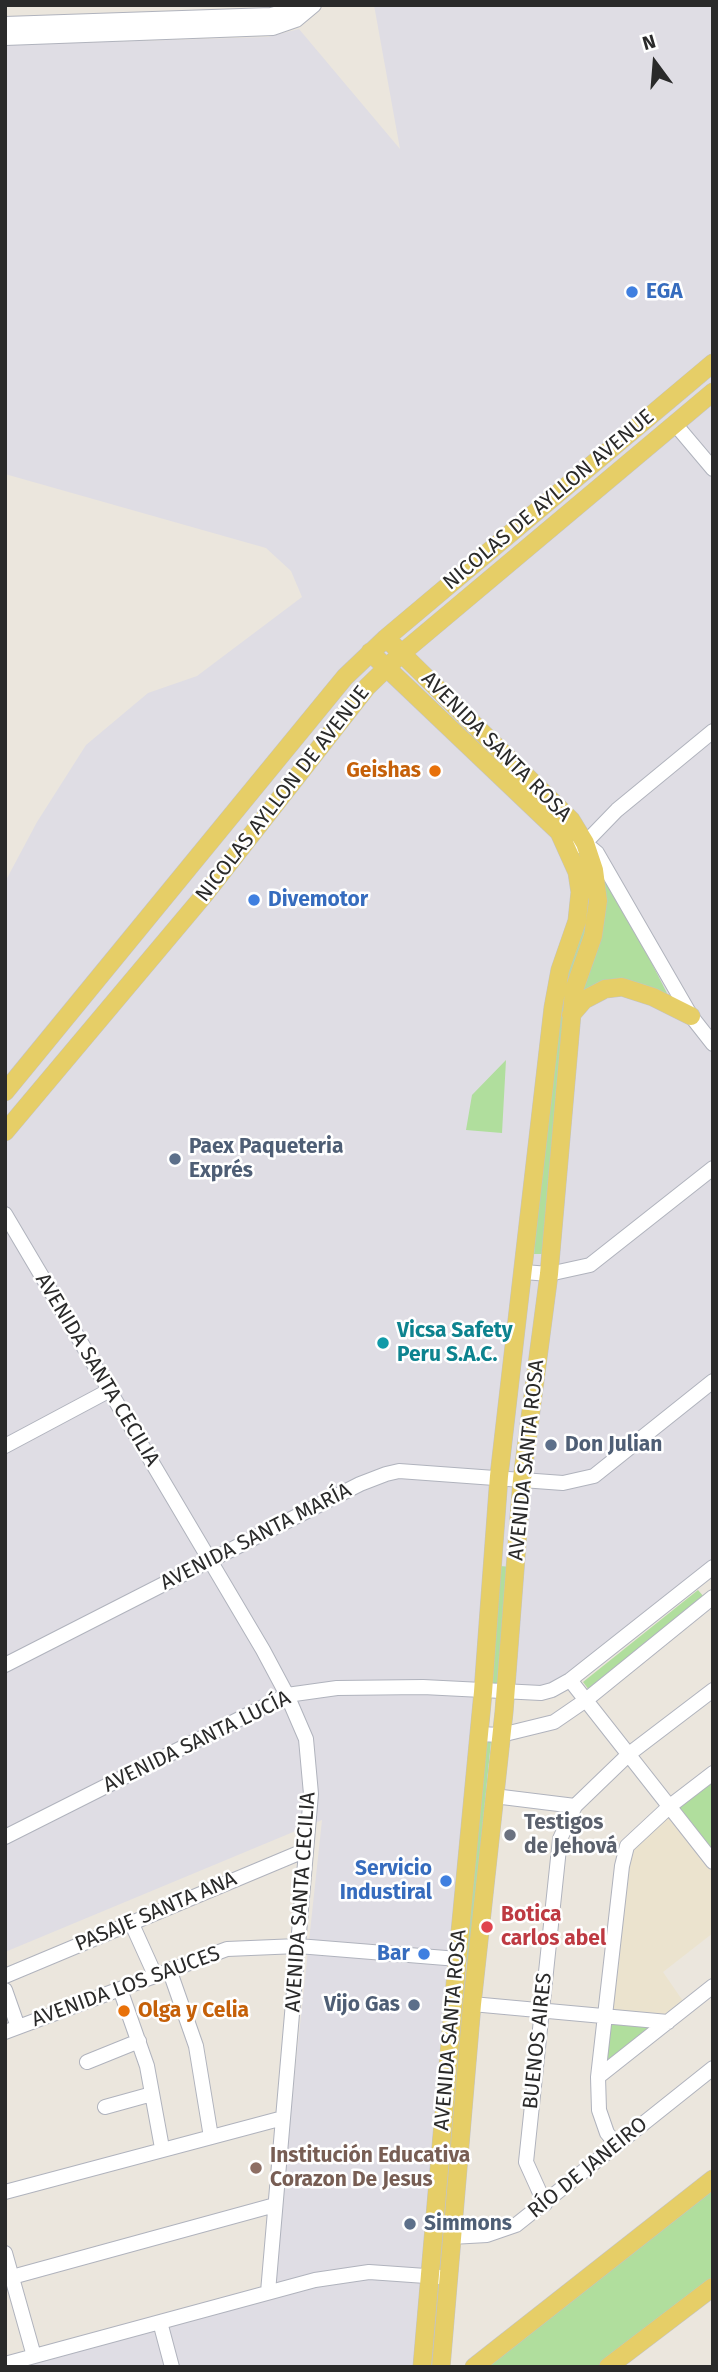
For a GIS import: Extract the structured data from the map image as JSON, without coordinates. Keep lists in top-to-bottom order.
{
  "streets": {
    "main road": ["NICOLAS DE AYLLON AVENUE", "AVENIDA SANTA ROSA", "NICOLAS AYLLON DE AVENUE"],
    "street": [
      "AVENIDA SANTA CECILIA",
      "AVENIDA SANTA MARÍA",
      "AVENIDA SANTA LUCÍA",
      "PASAJE SANTA ANA",
      "AVENIDA LOS SAUCES",
      "BUENOS AIRES",
      "RÍO DE JANEIRO"
    ]
  },
  "crossings": [
    ["NICOLAS DE AYLLON AVENUE", "AVENIDA SANTA ROSA"],
    ["NICOLAS DE AYLLON AVENUE", "NICOLAS AYLLON DE AVENUE"],
    ["AVENIDA SANTA ROSA", "NICOLAS AYLLON DE AVENUE"],
    ["AVENIDA SANTA ROSA", "AVENIDA SANTA MARÍA"],
    ["AVENIDA SANTA ROSA", "AVENIDA SANTA LUCÍA"],
    ["AVENIDA SANTA ROSA", "AVENIDA LOS SAUCES"],
    ["AVENIDA SANTA ROSA", "RÍO DE JANEIRO"],
    ["AVENIDA SANTA CECILIA", "AVENIDA SANTA MARÍA"],
    ["AVENIDA SANTA CECILIA", "AVENIDA SANTA LUCÍA"],
    ["AVENIDA SANTA CECILIA", "PASAJE SANTA ANA"],
    ["AVENIDA SANTA CECILIA", "AVENIDA LOS SAUCES"],
    ["BUENOS AIRES", "RÍO DE JANEIRO"]
  ],
  "places": [
    "EGA",
    "Geishas",
    "Divemotor",
    "Paex Paqueteria Exprés",
    "Vicsa Safety Peru S.A.C.",
    "Don Julian",
    "Testigos de Jehová",
    "Servicio Industiral",
    "Botica carlos abel",
    "Bar",
    "Vijo Gas",
    "Olga y Celia",
    "Institución Educativa Corazon De Jesus",
    "Simmons"
  ],
  "north": "top"
}
